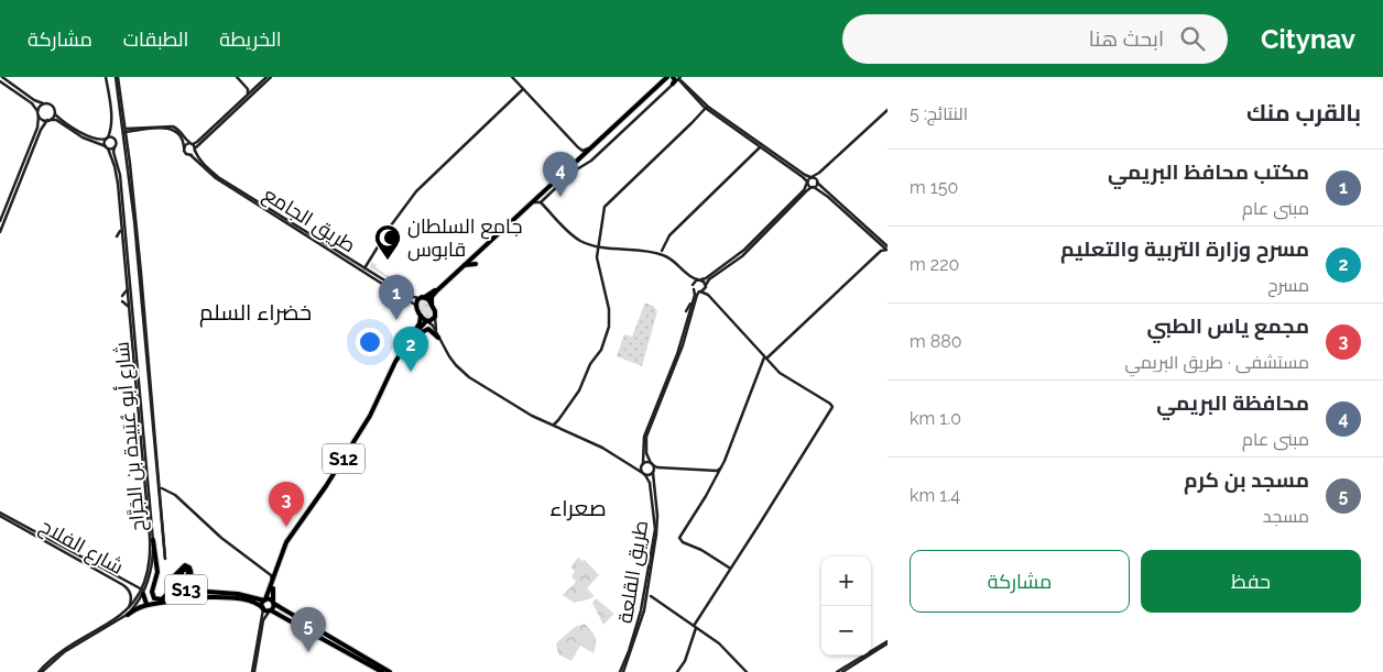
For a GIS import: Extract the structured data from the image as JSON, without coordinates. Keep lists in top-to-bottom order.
{
  "streets": {
    "main road": [
      "طريق الجامع",
      "شارع أبو عُبَيدة بن الجَرَّاح",
      "S12",
      "شارع الفلاح",
      "طريق القلعة",
      "S13"
    ]
  },
  "crossings": [
    ["شارع أبو عُبَيدة بن الجَرَّاح", "شارع الفلاح"],
    ["S12", "S13"]
  ],
  "districts": ["خضراء السلم", "صعراء"],
  "places": {
    "mosque": ["جامع السلطان قابوس"]
  },
  "page": {
    "header": "Citynav",
    "search": "ابحث هنا",
    "nav": ["الخريطة", "الطبقات", "مشاركة"],
    "heading": ["بالقرب منك", "النتائج: 5"],
    "list": [
      {
        "mark": "1",
        "name": "مكتب محافظ البريمي",
        "note": "مبنى عام",
        "value": "150 m"
      },
      {
        "mark": "2",
        "name": "مسرح وزارة التربية والتعليم",
        "note": "مسرح",
        "value": "220 m"
      },
      {
        "mark": "3",
        "name": "مجمع ياس الطبي",
        "note": "مستشفى · طريق البريمي",
        "value": "880 m"
      },
      {
        "mark": "4",
        "name": "محافظة البريمي",
        "note": "مبنى عام",
        "value": "1.0 km"
      },
      {
        "mark": "5",
        "name": "مسجد بن كرم",
        "note": "مسجد",
        "value": "1.4 km"
      }
    ],
    "pins": [
      "4",
      "1",
      "2",
      "3",
      "5"
    ],
    "buttons": ["حفظ", "مشاركة"],
    "map_buttons": ["+", "−"]
  }
}
